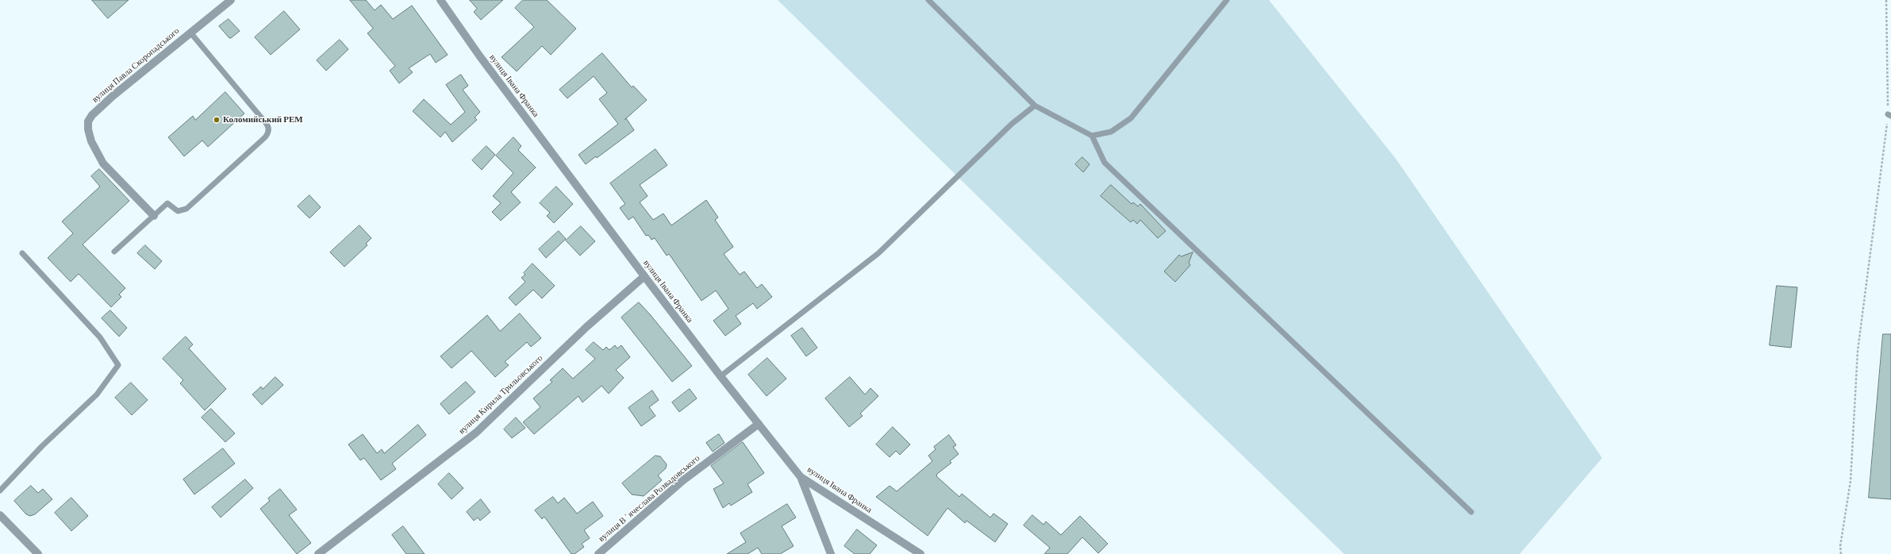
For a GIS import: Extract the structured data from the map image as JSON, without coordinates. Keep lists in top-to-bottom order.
{
  "streets": {
    "street": [
      "вулиця Павла Скоропадського",
      "вулиця Івана Франка",
      "вулиця Кирила Трильовського",
      "вулиця Вʼячеслава Розвадовського"
    ]
  },
  "crossings": [
    ["вулиця Івана Франка", "вулиця Кирила Трильовського"],
    ["вулиця Івана Франка", "вулиця Вʼячеслава Розвадовського"]
  ],
  "places": ["Коломийський РЕМ"]
}
